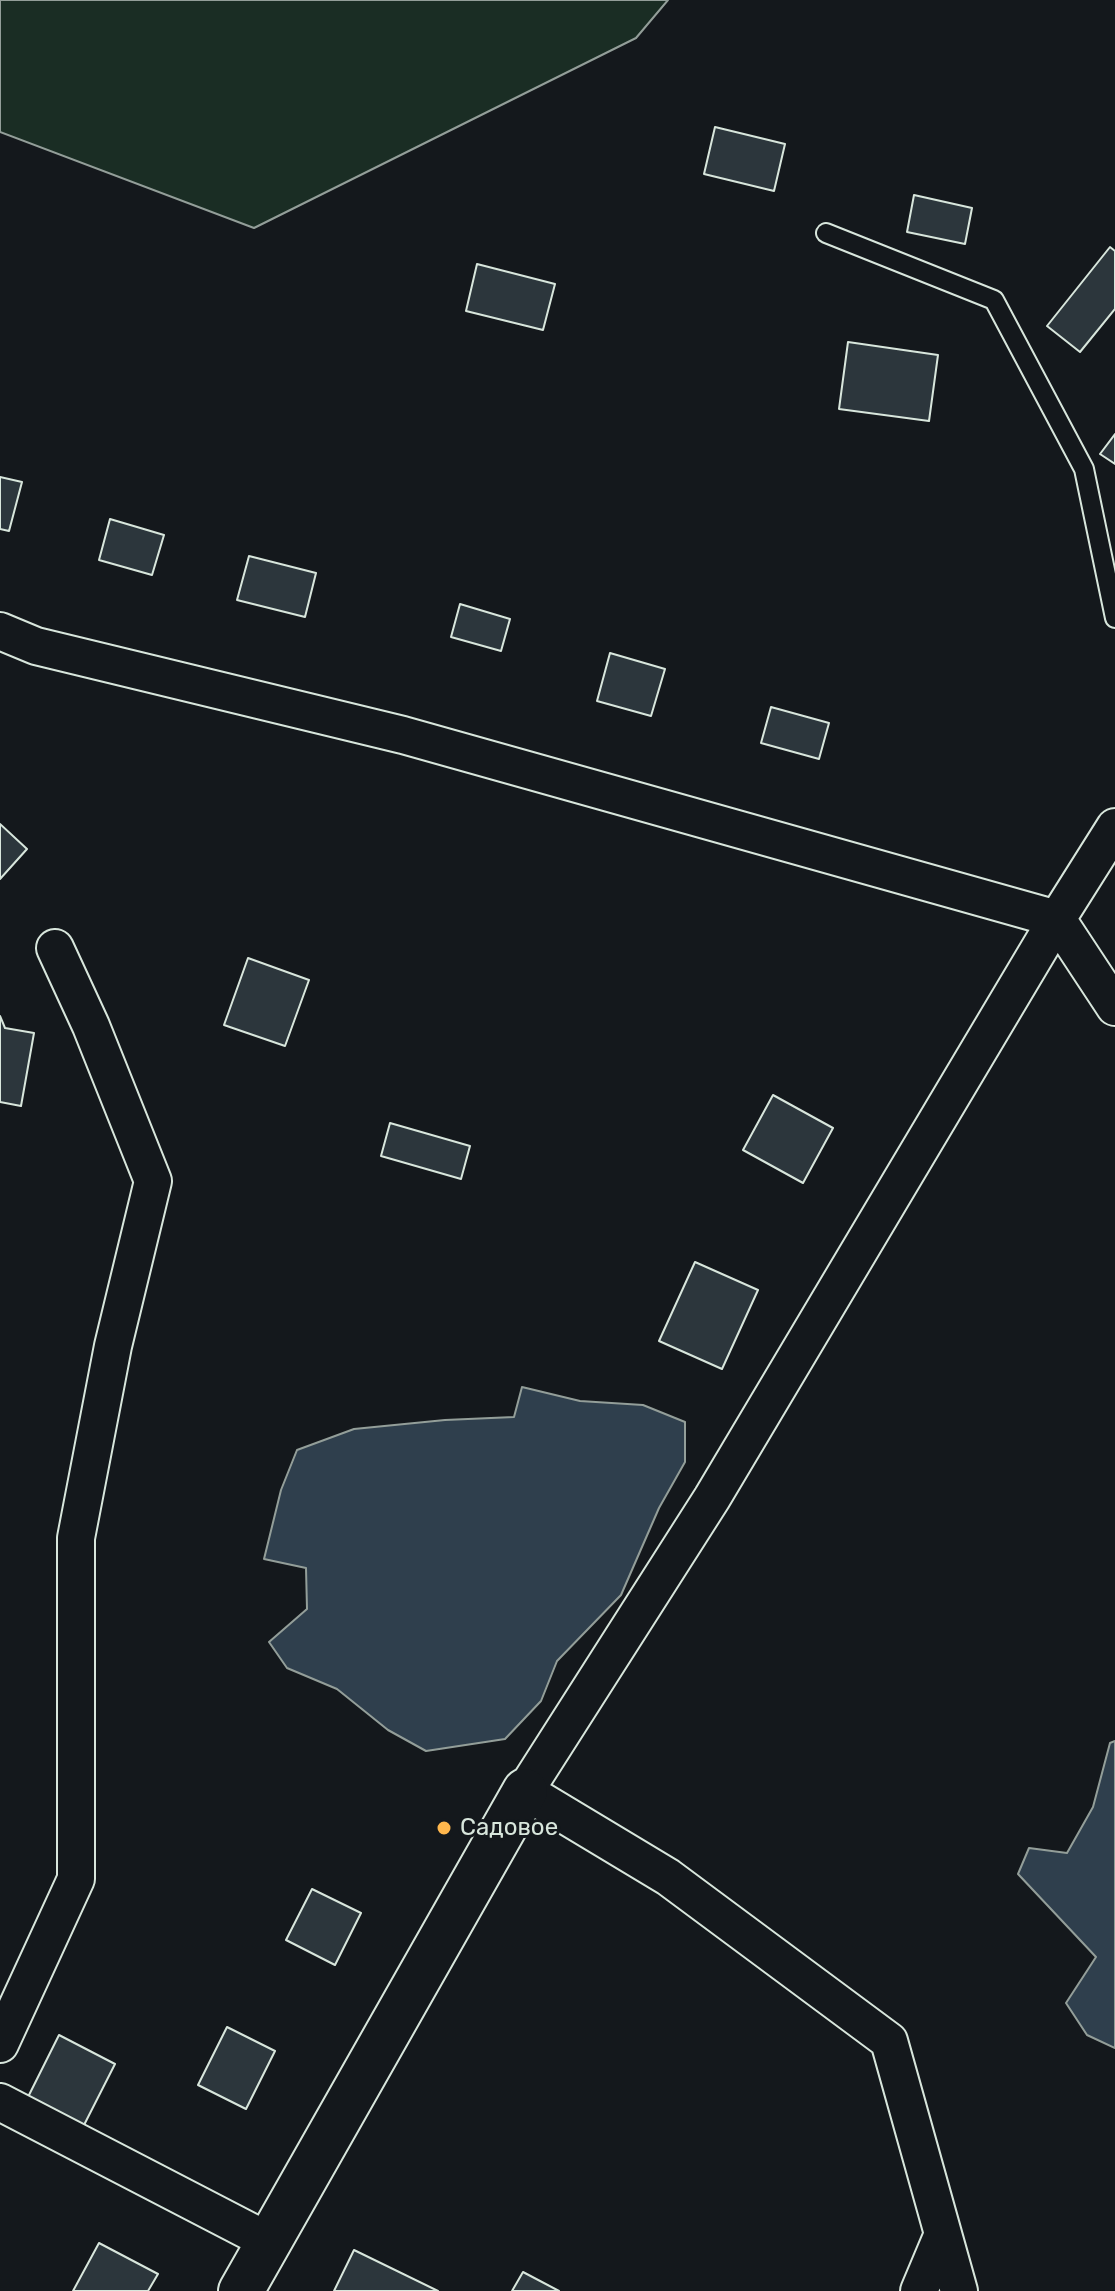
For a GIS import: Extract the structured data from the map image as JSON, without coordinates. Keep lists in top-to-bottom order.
{
  "places": ["Садовое"]
}
